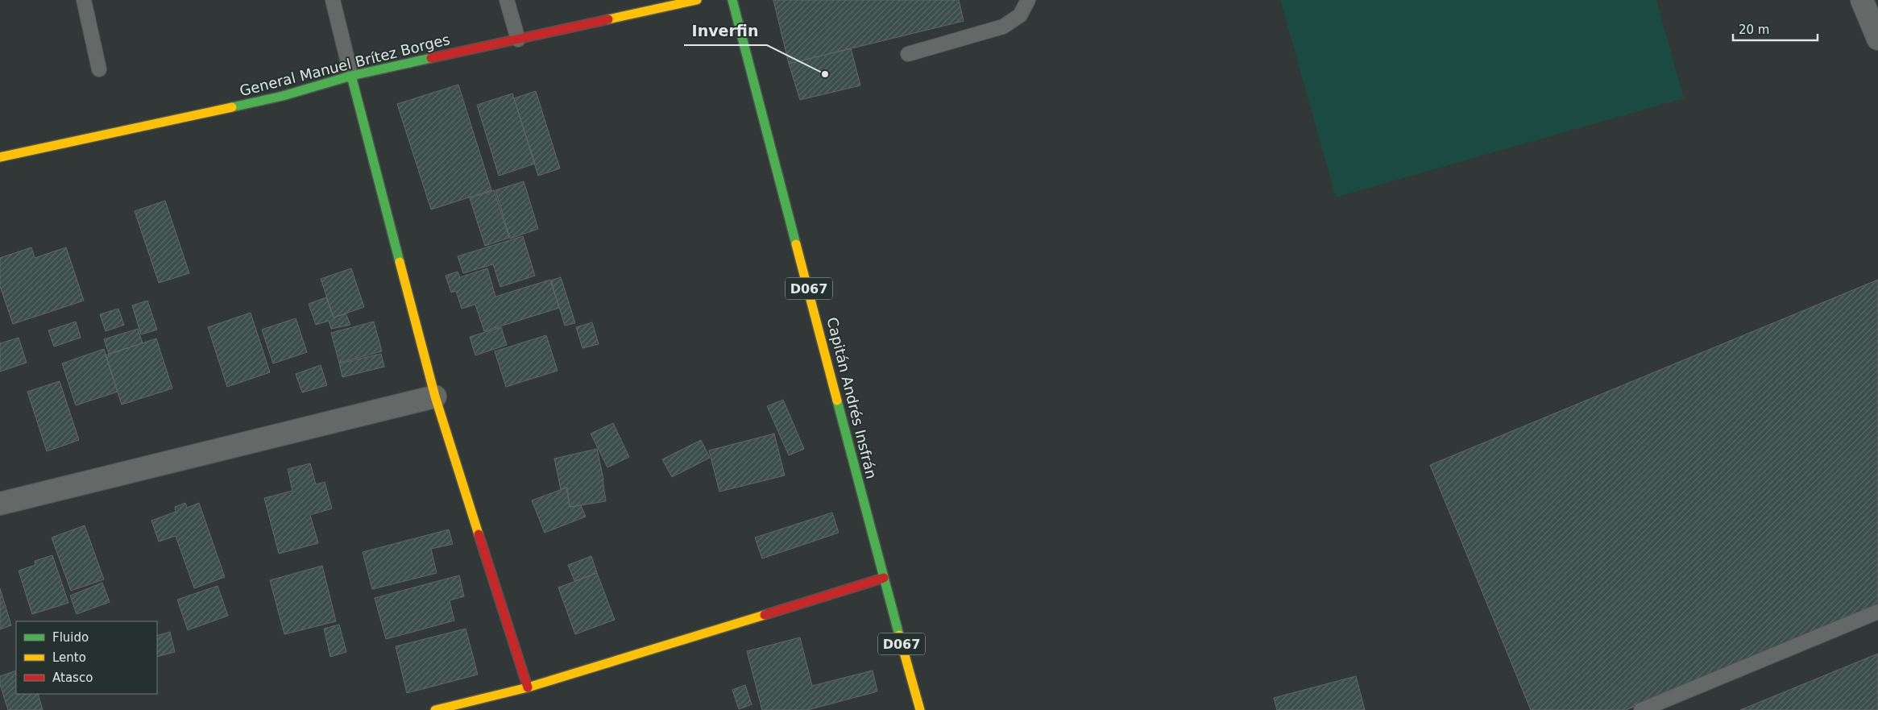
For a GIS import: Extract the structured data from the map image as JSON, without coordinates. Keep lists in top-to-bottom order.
{
  "streets": {
    "street": ["General Manuel Brítez Borges", "D067", "Capitán Andrés Insfrán"]
  },
  "places": ["Inverfin"],
  "legend": ["Fluido", "Lento", "Atasco"],
  "scale_bar": "20 m"
}
